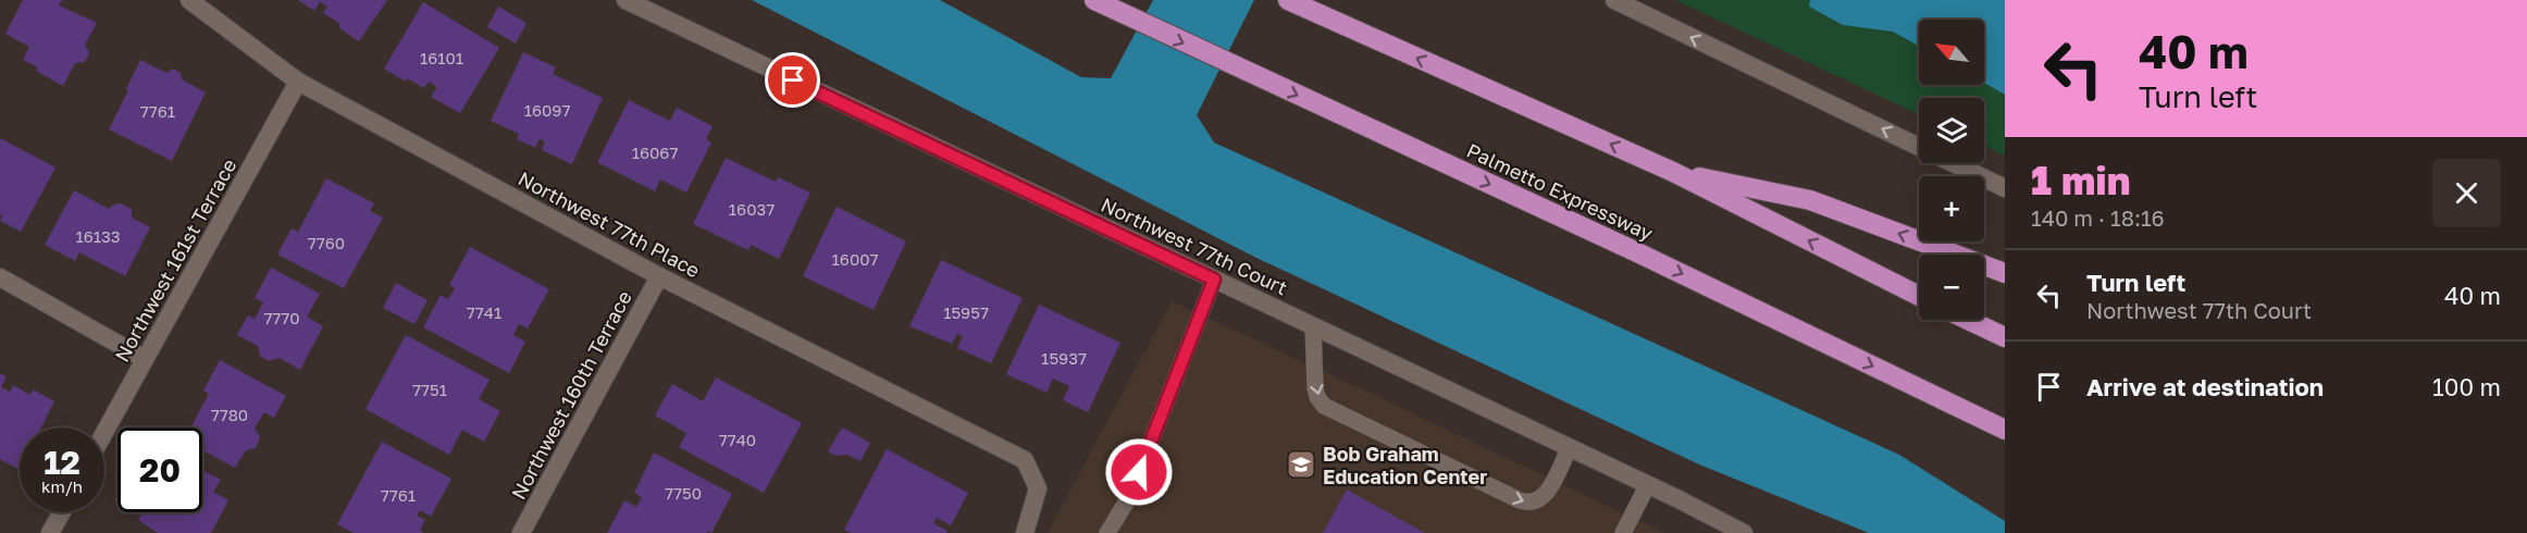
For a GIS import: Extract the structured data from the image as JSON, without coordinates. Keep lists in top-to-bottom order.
{
  "streets": {
    "highway": ["Palmetto Expressway"],
    "street": [
      "Northwest 77th Place",
      "Northwest 77th Court",
      "Northwest 161st Terrace",
      "Northwest 160th Terrace"
    ]
  },
  "crossings": [
    ["Northwest 77th Place", "Northwest 161st Terrace"],
    ["Northwest 77th Place", "Northwest 160th Terrace"]
  ],
  "places": {
    "school or university": ["Bob Graham Education Center"]
  },
  "house_numbers": [
    "16101",
    "16097",
    "7761",
    "16067",
    "16037",
    "16133",
    "7760",
    "16007",
    "7741",
    "15957",
    "7770",
    "15937",
    "7751",
    "7780",
    "7740",
    "7750",
    "7761"
  ],
  "north": "top left",
  "page": {
    "turn": ["40 m", "Turn left"],
    "map_buttons": ["+", "−"],
    "heading": ["1 min", "140 m · 18:16"],
    "list": [
      {
        "name": "Turn left",
        "note": "Northwest 77th Court",
        "value": "40 m"
      },
      {
        "name": "Arrive at destination",
        "value": "100 m"
      }
    ],
    "speed": "12 km/h",
    "limit": "20"
  }
}
